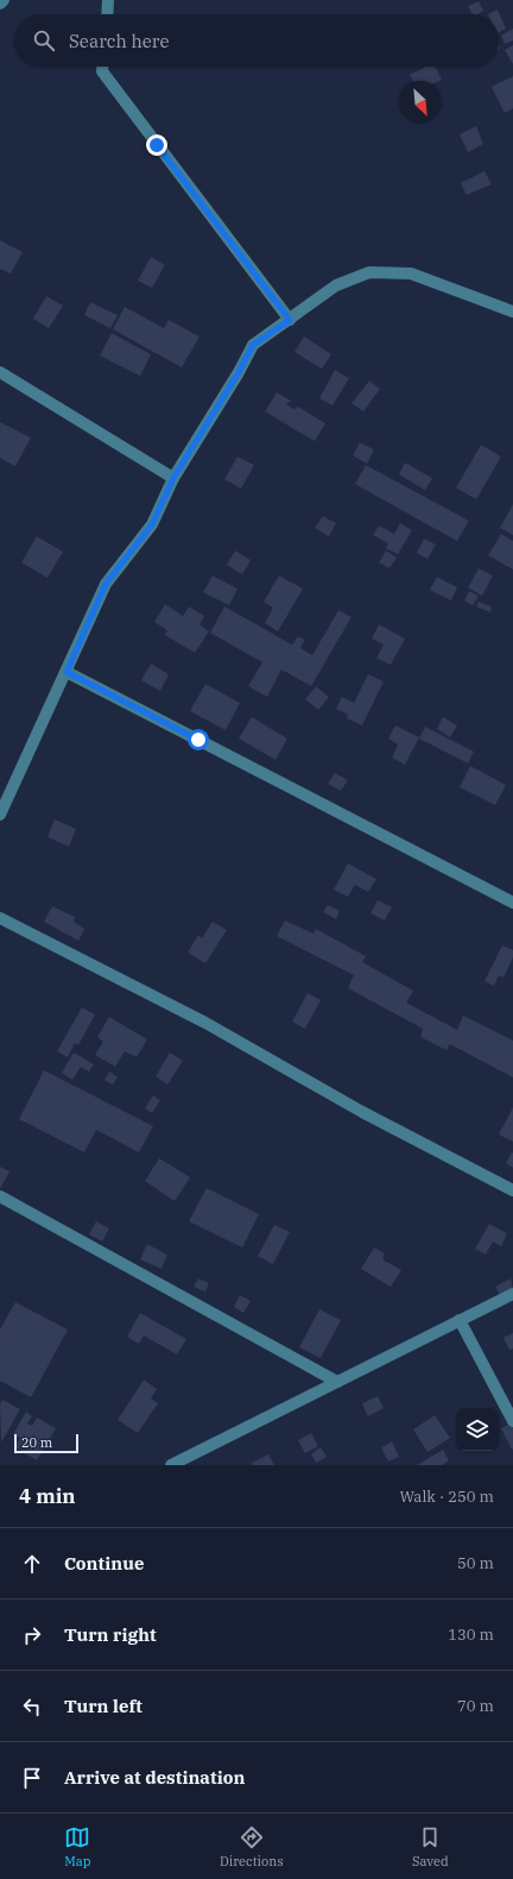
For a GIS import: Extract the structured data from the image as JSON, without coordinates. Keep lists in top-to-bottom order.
{
  "scale_bar": "20 m",
  "north": "bottom right",
  "page": {
    "search": "Search here",
    "scale": "20 m",
    "heading": ["4 min", "Walk · 250 m"],
    "list": [
      ["Continue", "50 m"],
      ["Turn right", "130 m"],
      ["Turn left", "70 m"],
      "Arrive at destination"
    ],
    "nav": ["Map", "Directions", "Saved"]
  }
}
